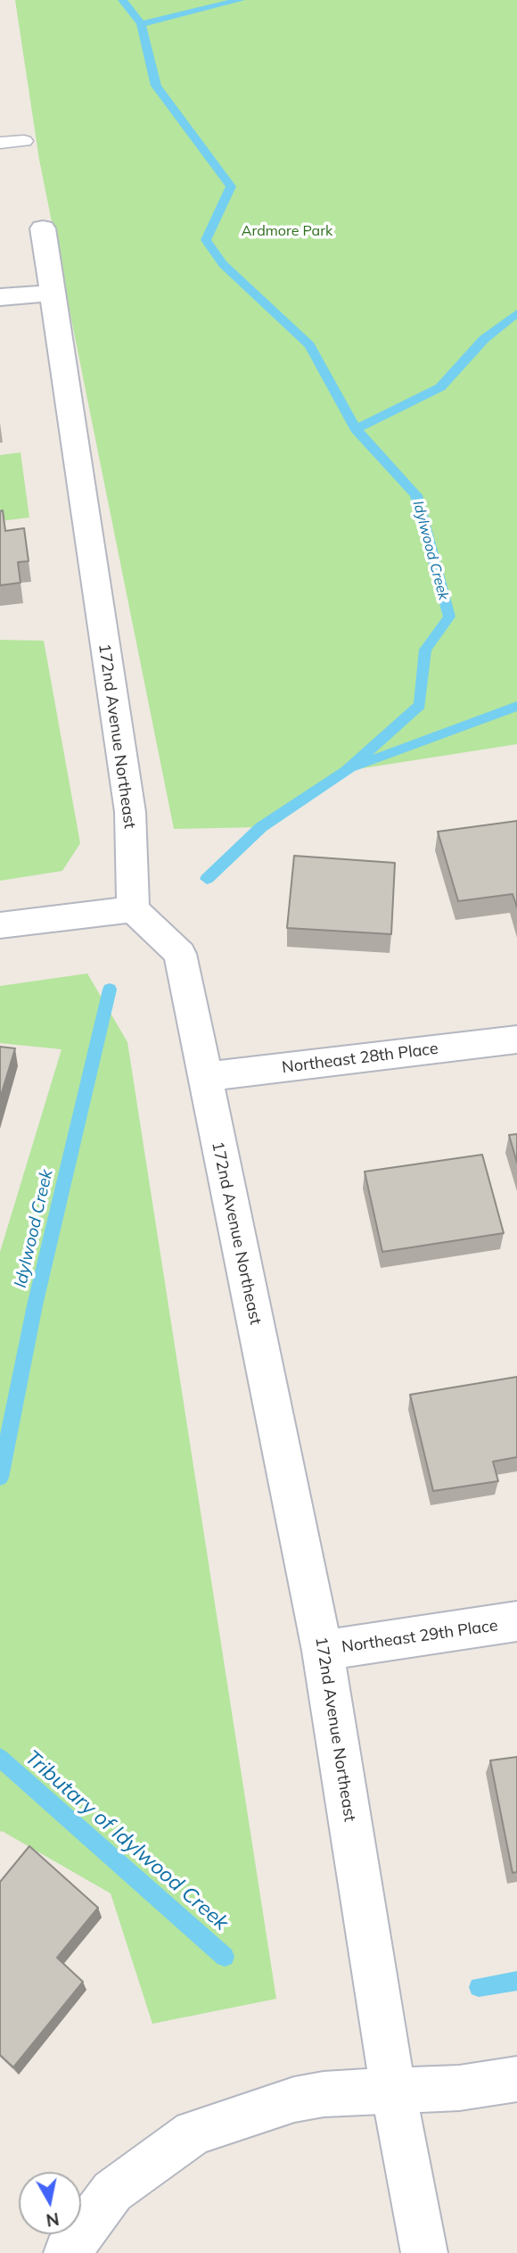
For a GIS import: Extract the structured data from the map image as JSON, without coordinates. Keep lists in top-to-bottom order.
{
  "streets": {
    "street": ["172nd Avenue Northeast", "Northeast 28th Place", "Northeast 29th Place"]
  },
  "crossings": [
    ["172nd Avenue Northeast", "Northeast 28th Place"],
    ["172nd Avenue Northeast", "Northeast 29th Place"]
  ],
  "water": ["Idylwood Creek", "Tributary of Idylwood Creek"],
  "parks": ["Ardmore Park"],
  "north": "bottom"
}
